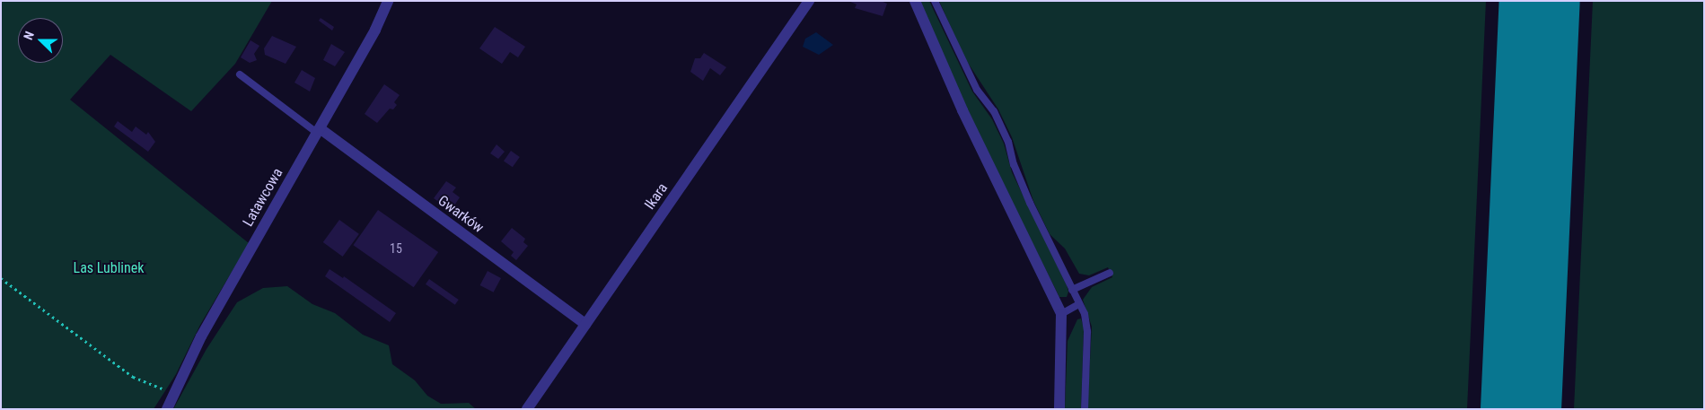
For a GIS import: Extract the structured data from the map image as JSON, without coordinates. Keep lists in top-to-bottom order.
{
  "streets": {
    "street": ["Ikara", "Latawcowa", "Gwarków"]
  },
  "crossings": [
    ["Ikara", "Gwarków"],
    ["Latawcowa", "Gwarków"]
  ],
  "parks": ["Las Lublinek"],
  "house_numbers": ["15"],
  "north": "left"
}
